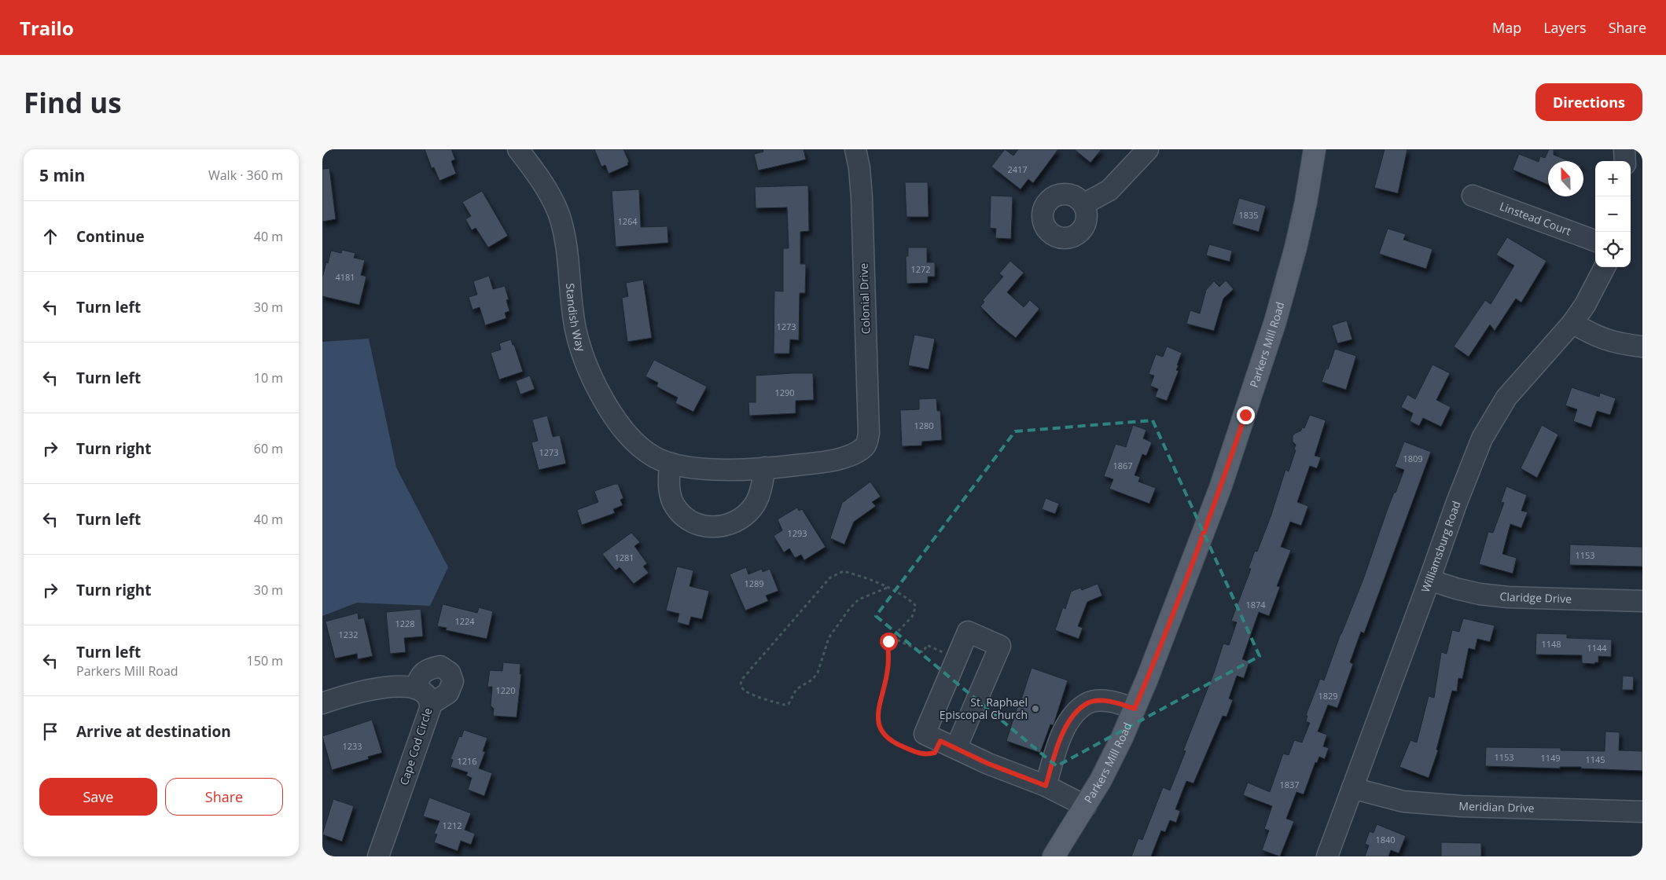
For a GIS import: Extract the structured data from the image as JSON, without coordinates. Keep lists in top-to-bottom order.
{
  "streets": {
    "main road": ["Parkers Mill Road"],
    "street": [
      "Linstead Court",
      "Colonial Drive",
      "Standish Way",
      "Williamsburg Road",
      "Claridge Drive",
      "Cape Cod Circle",
      "Meridian Drive"
    ]
  },
  "crossings": [
    ["Colonial Drive", "Standish Way"],
    ["Williamsburg Road", "Claridge Drive"],
    ["Williamsburg Road", "Meridian Drive"]
  ],
  "places": ["St. Raphael Episcopal Church"],
  "house_numbers": [
    "2417",
    "1835",
    "1264",
    "1272",
    "4181",
    "1273",
    "1290",
    "1280",
    "1273",
    "1809",
    "1867",
    "1293",
    "1153",
    "1281",
    "1289",
    "1874",
    "1224",
    "1228",
    "1232",
    "1148",
    "1144",
    "1220",
    "1829",
    "1233",
    "1153",
    "1149",
    "1145",
    "1216",
    "1837",
    "1212",
    "1840"
  ],
  "north": "top",
  "page": {
    "header": "Trailo",
    "nav": ["Map", "Layers", "Share"],
    "buttons": [
      "Directions",
      ["Save", "Share"]
    ],
    "title": "Find us",
    "heading": ["5 min", "Walk · 360 m"],
    "map_buttons": ["+", "−"],
    "list": [
      ["Continue", "40 m"],
      ["Turn left", "30 m"],
      ["Turn left", "10 m"],
      ["Turn right", "60 m"],
      ["Turn left", "40 m"],
      ["Turn right", "30 m"],
      ["Turn left", "Parkers Mill Road", "150 m"],
      "Arrive at destination"
    ]
  }
}
